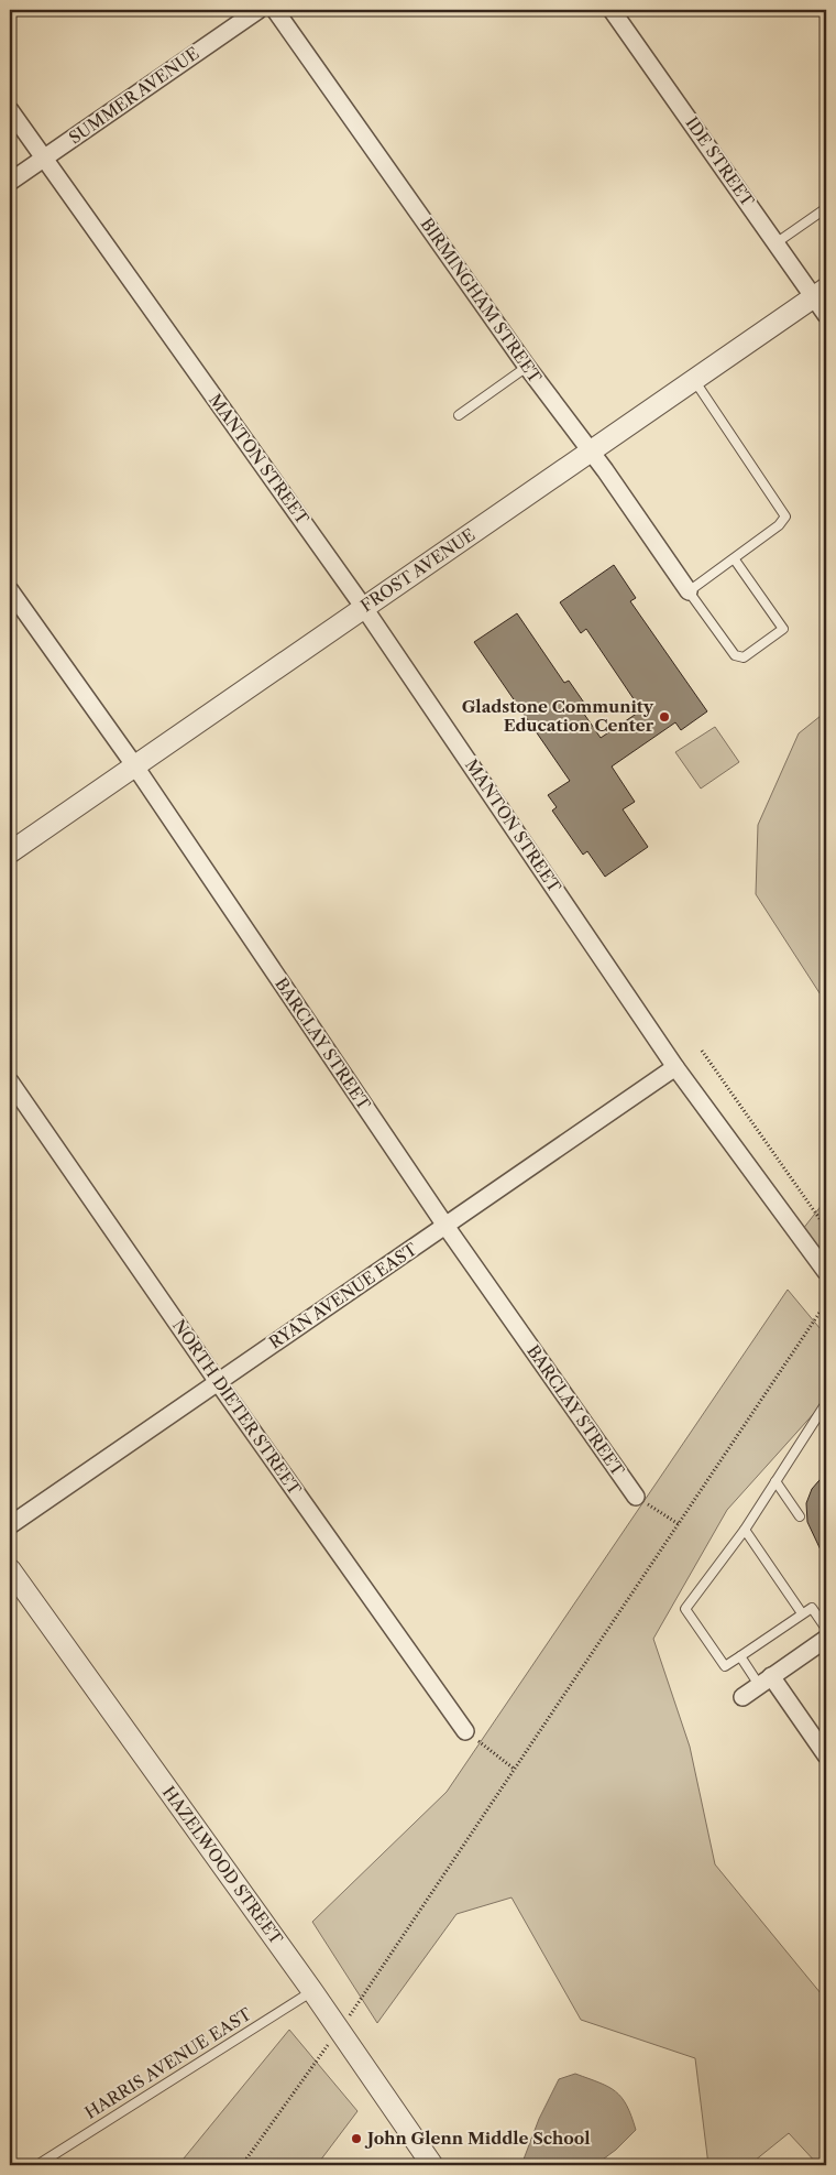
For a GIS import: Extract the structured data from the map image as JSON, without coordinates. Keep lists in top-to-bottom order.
{
  "streets": {
    "street": [
      "SUMMER AVENUE",
      "IDE STREET",
      "BIRMINGHAM STREET",
      "MANTON STREET",
      "FROST AVENUE",
      "BARCLAY STREET",
      "RYAN AVENUE EAST",
      "NORTH DIETER STREET",
      "HAZELWOOD STREET"
    ],
    "lane": ["HARRIS AVENUE EAST"]
  },
  "crossings": [
    ["SUMMER AVENUE", "MANTON STREET"],
    ["IDE STREET", "FROST AVENUE"],
    ["BIRMINGHAM STREET", "FROST AVENUE"],
    ["MANTON STREET", "FROST AVENUE"],
    ["MANTON STREET", "RYAN AVENUE EAST"],
    ["FROST AVENUE", "BARCLAY STREET"],
    ["BARCLAY STREET", "RYAN AVENUE EAST"],
    ["RYAN AVENUE EAST", "NORTH DIETER STREET"],
    ["HAZELWOOD STREET", "HARRIS AVENUE EAST"]
  ],
  "places": ["Gladstone Community Education Center", "John Glenn Middle School"]
}
